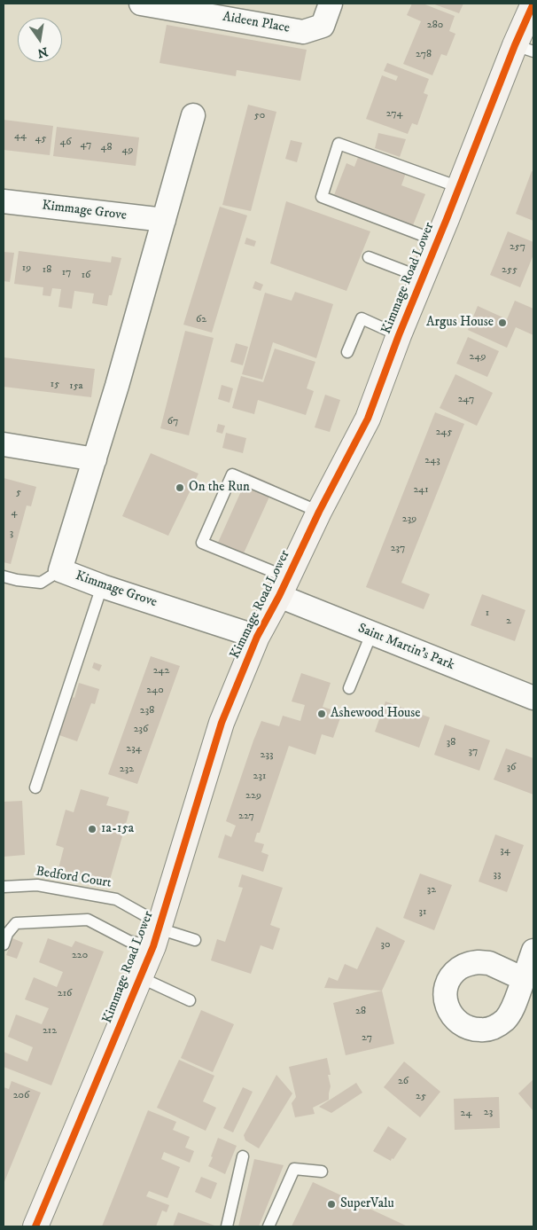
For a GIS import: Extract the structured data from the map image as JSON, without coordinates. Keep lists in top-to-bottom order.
{
  "streets": {
    "main road": ["Kimmage Road Lower"],
    "street": ["Aideen Place", "Kimmage Grove", "Saint Martin's Park"],
    "lane": ["Bedford Court"]
  },
  "crossings": [
    ["Kimmage Grove", "Kimmage Road Lower"],
    ["Kimmage Road Lower", "Saint Martin's Park"],
    ["Kimmage Road Lower", "Bedford Court"]
  ],
  "places": [
    "Argus House",
    "On the Run",
    "Ashewood House",
    "1a-15a",
    "SuperValu"
  ],
  "house_numbers": [
    "280",
    "278",
    "274",
    "50",
    "44",
    "45",
    "46",
    "47",
    "48",
    "49",
    "257",
    "19",
    "18",
    "255",
    "17",
    "16",
    "62",
    "249",
    "15",
    "15a",
    "247",
    "67",
    "245",
    "243",
    "241",
    "5",
    "4",
    "239",
    "3",
    "237",
    "1",
    "2",
    "242",
    "240",
    "238",
    "236",
    "38",
    "234",
    "37",
    "233",
    "36",
    "232",
    "231",
    "229",
    "227",
    "34",
    "33",
    "32",
    "31",
    "30",
    "220",
    "216",
    "28",
    "212",
    "27",
    "26",
    "206",
    "25",
    "23",
    "24"
  ],
  "north": "bottom"
}
